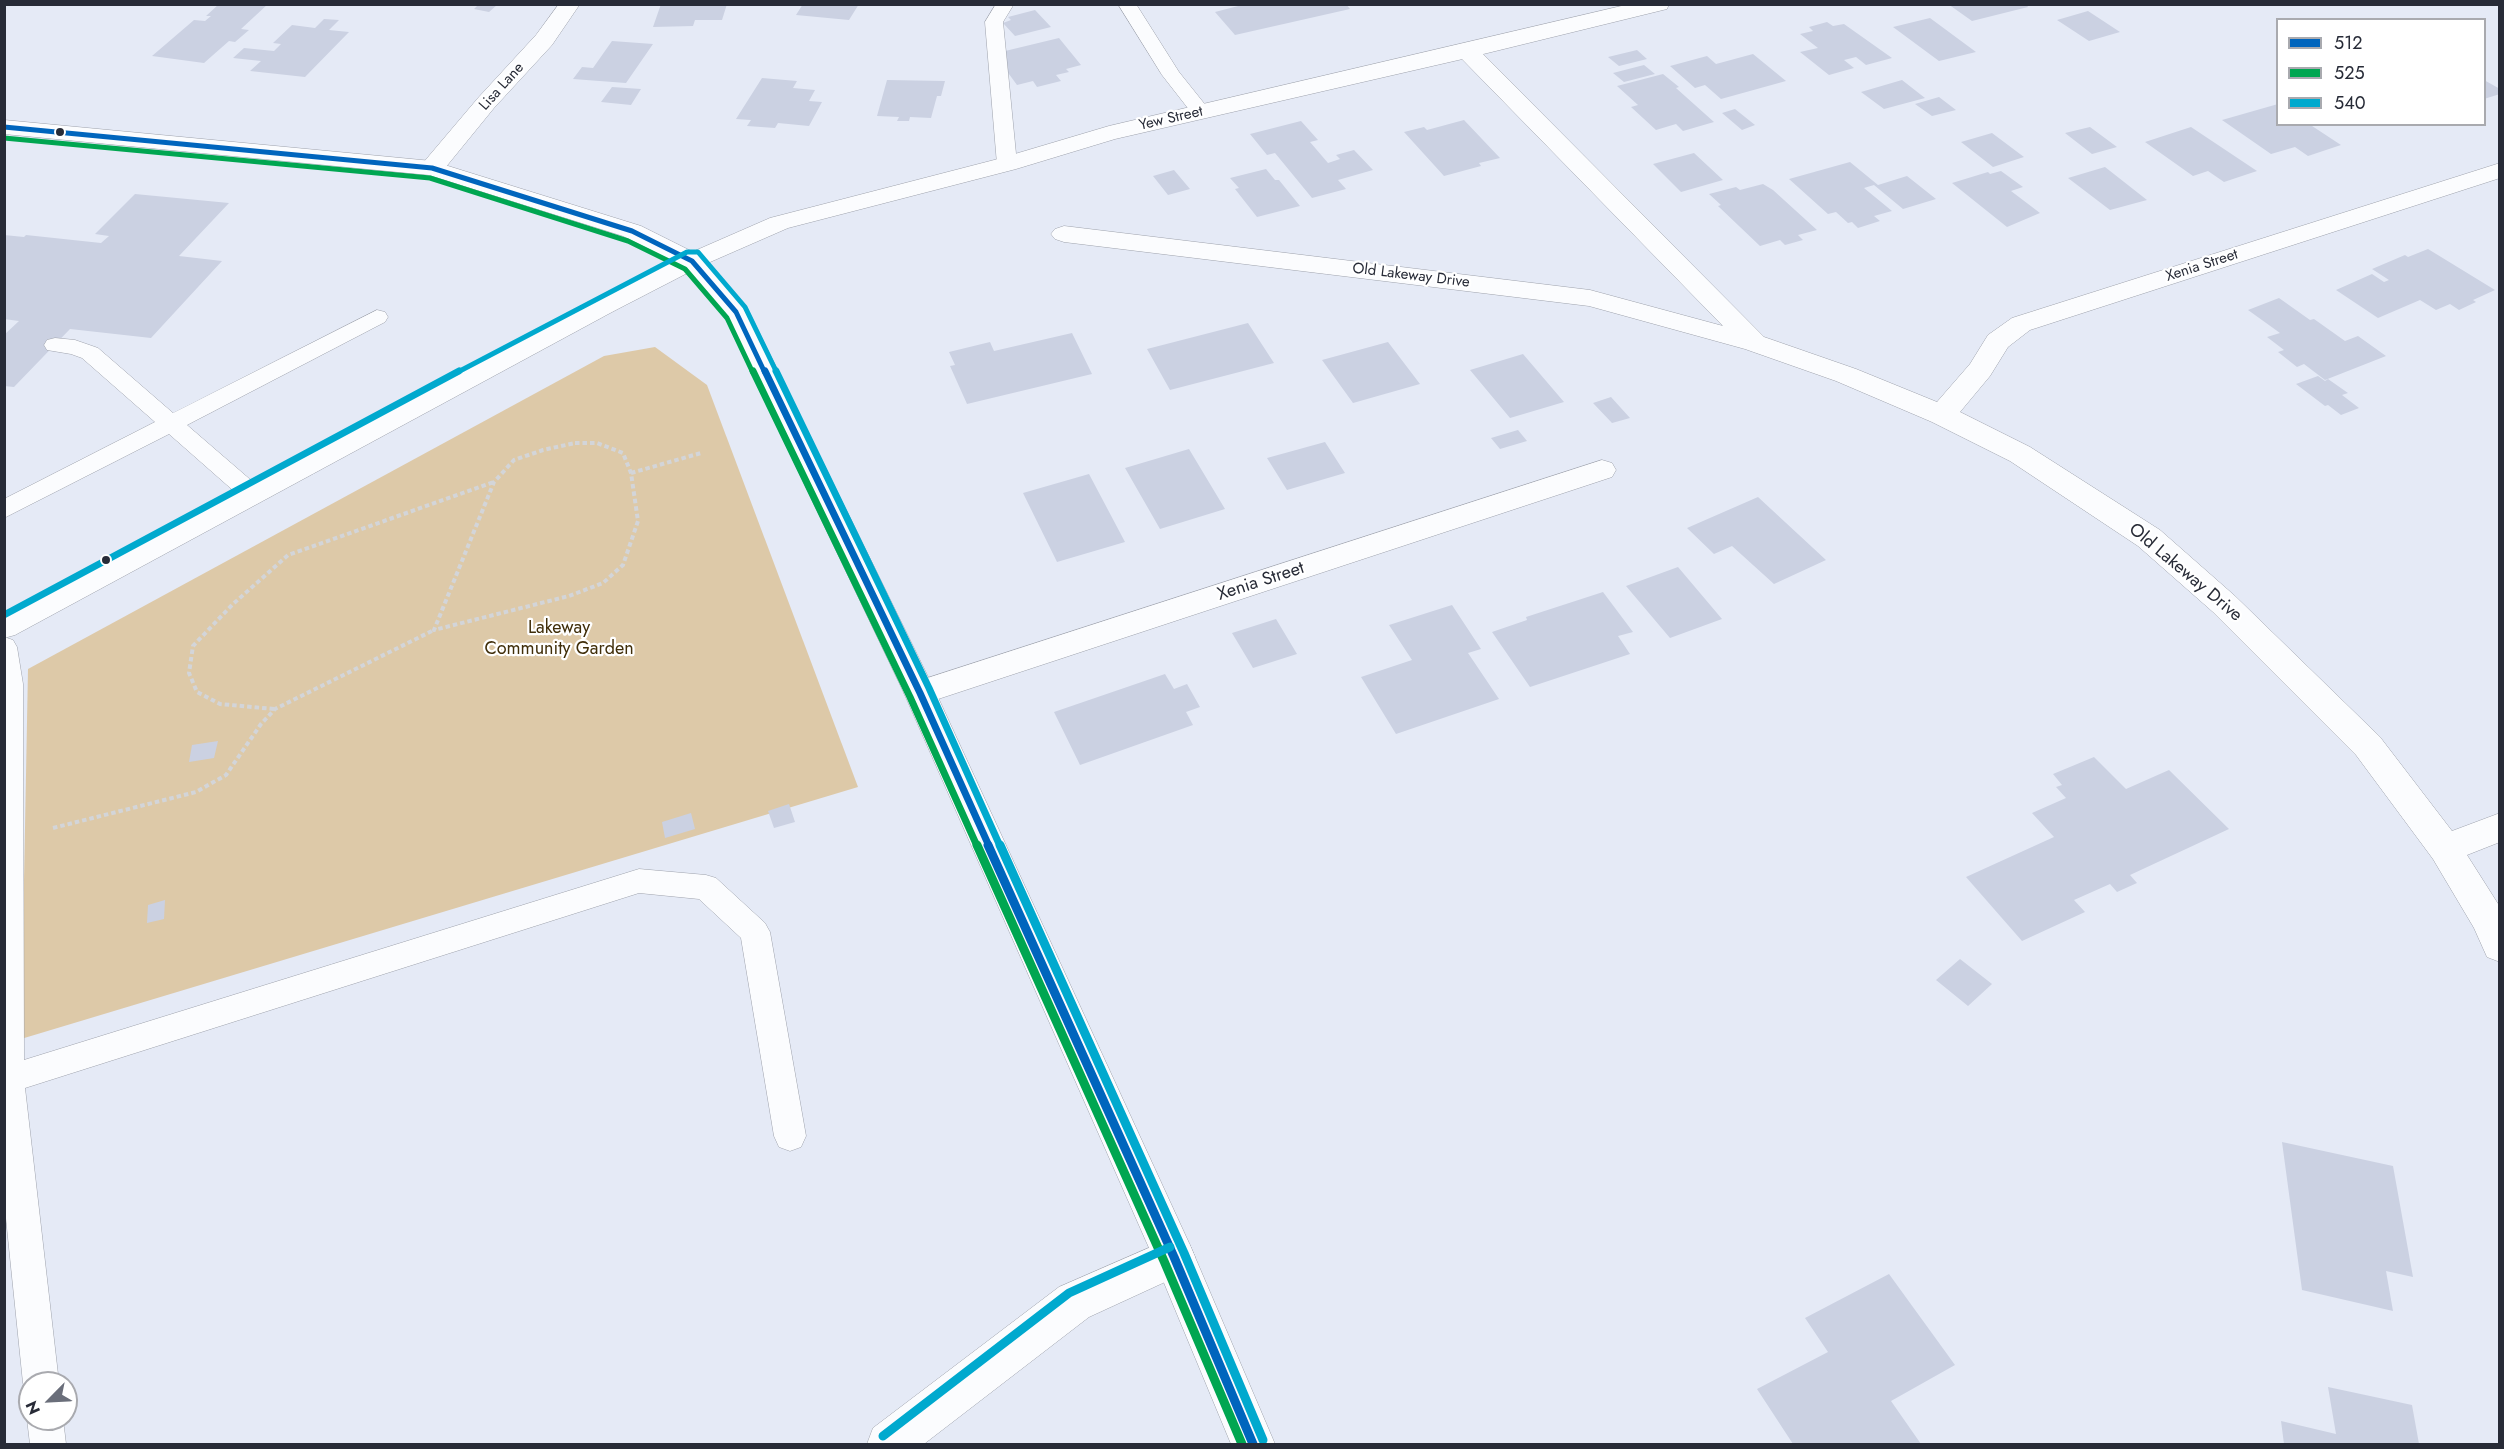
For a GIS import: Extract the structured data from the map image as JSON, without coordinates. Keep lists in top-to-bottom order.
{
  "streets": {
    "street": [
      "Lisa Lane",
      "Yew Street",
      "Xenia Street",
      "Old Lakeway Drive"
    ]
  },
  "crossings": [
    ["Yew Street", "Old Lakeway Drive"],
    ["Xenia Street", "Old Lakeway Drive"]
  ],
  "parks": ["Lakeway Community Garden"],
  "lines": ["transit line 512", "transit line 525", "transit line 540"],
  "legend": ["512", "525", "540"],
  "north": "bottom left"
}
